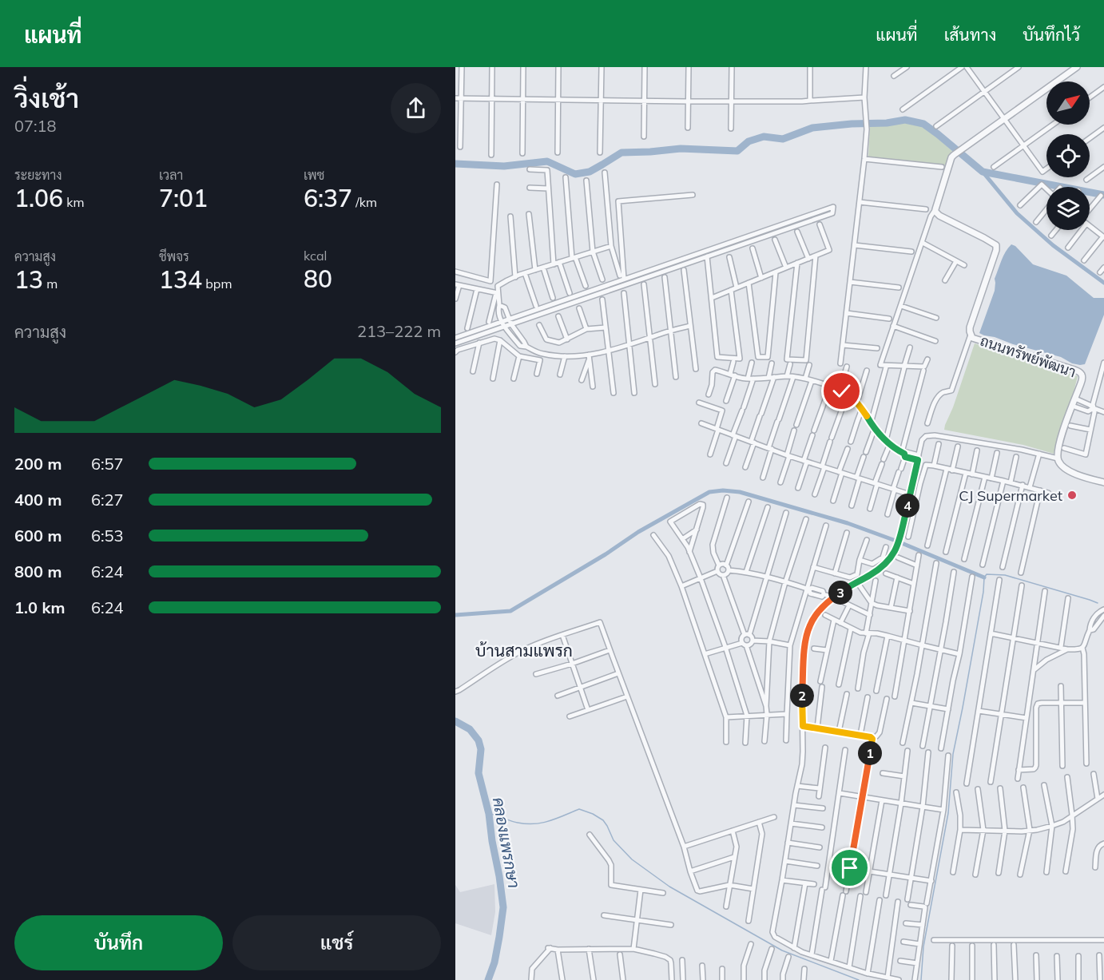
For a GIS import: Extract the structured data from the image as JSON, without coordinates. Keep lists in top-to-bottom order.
{
  "streets": {
    "street": ["ถนนทรัพย์พัฒนา"]
  },
  "districts": ["บ้านสามแพรก"],
  "water": ["คลองแพรกษา"],
  "places": ["CJ Supermarket"],
  "north": "top right",
  "page": {
    "header": "แผนที่",
    "nav": ["แผนที่", "เส้นทาง", "บันทึกไว้"],
    "heading": ["วิ่งเช้า", "07:18"],
    "stats": [
      ["ระยะทาง", "1.06 km"],
      ["เวลา", "7:01"],
      ["เพซ", "6:37 /km"],
      ["ความสูง", "13 m"],
      ["ชีพจร", "134 bpm"],
      ["kcal", "80"]
    ],
    "chart": ["ความสูง", "213–222 m"],
    "list": [
      {
        "name": "200 m",
        "note": "6:57"
      },
      {
        "name": "400 m",
        "note": "6:27"
      },
      {
        "name": "600 m",
        "note": "6:53"
      },
      {
        "name": "800 m",
        "note": "6:24"
      },
      {
        "name": "1.0 km",
        "note": "6:24"
      }
    ],
    "pins": [
      "4",
      "3",
      "2",
      "1"
    ],
    "buttons": ["บันทึก", "แชร์"]
  }
}
